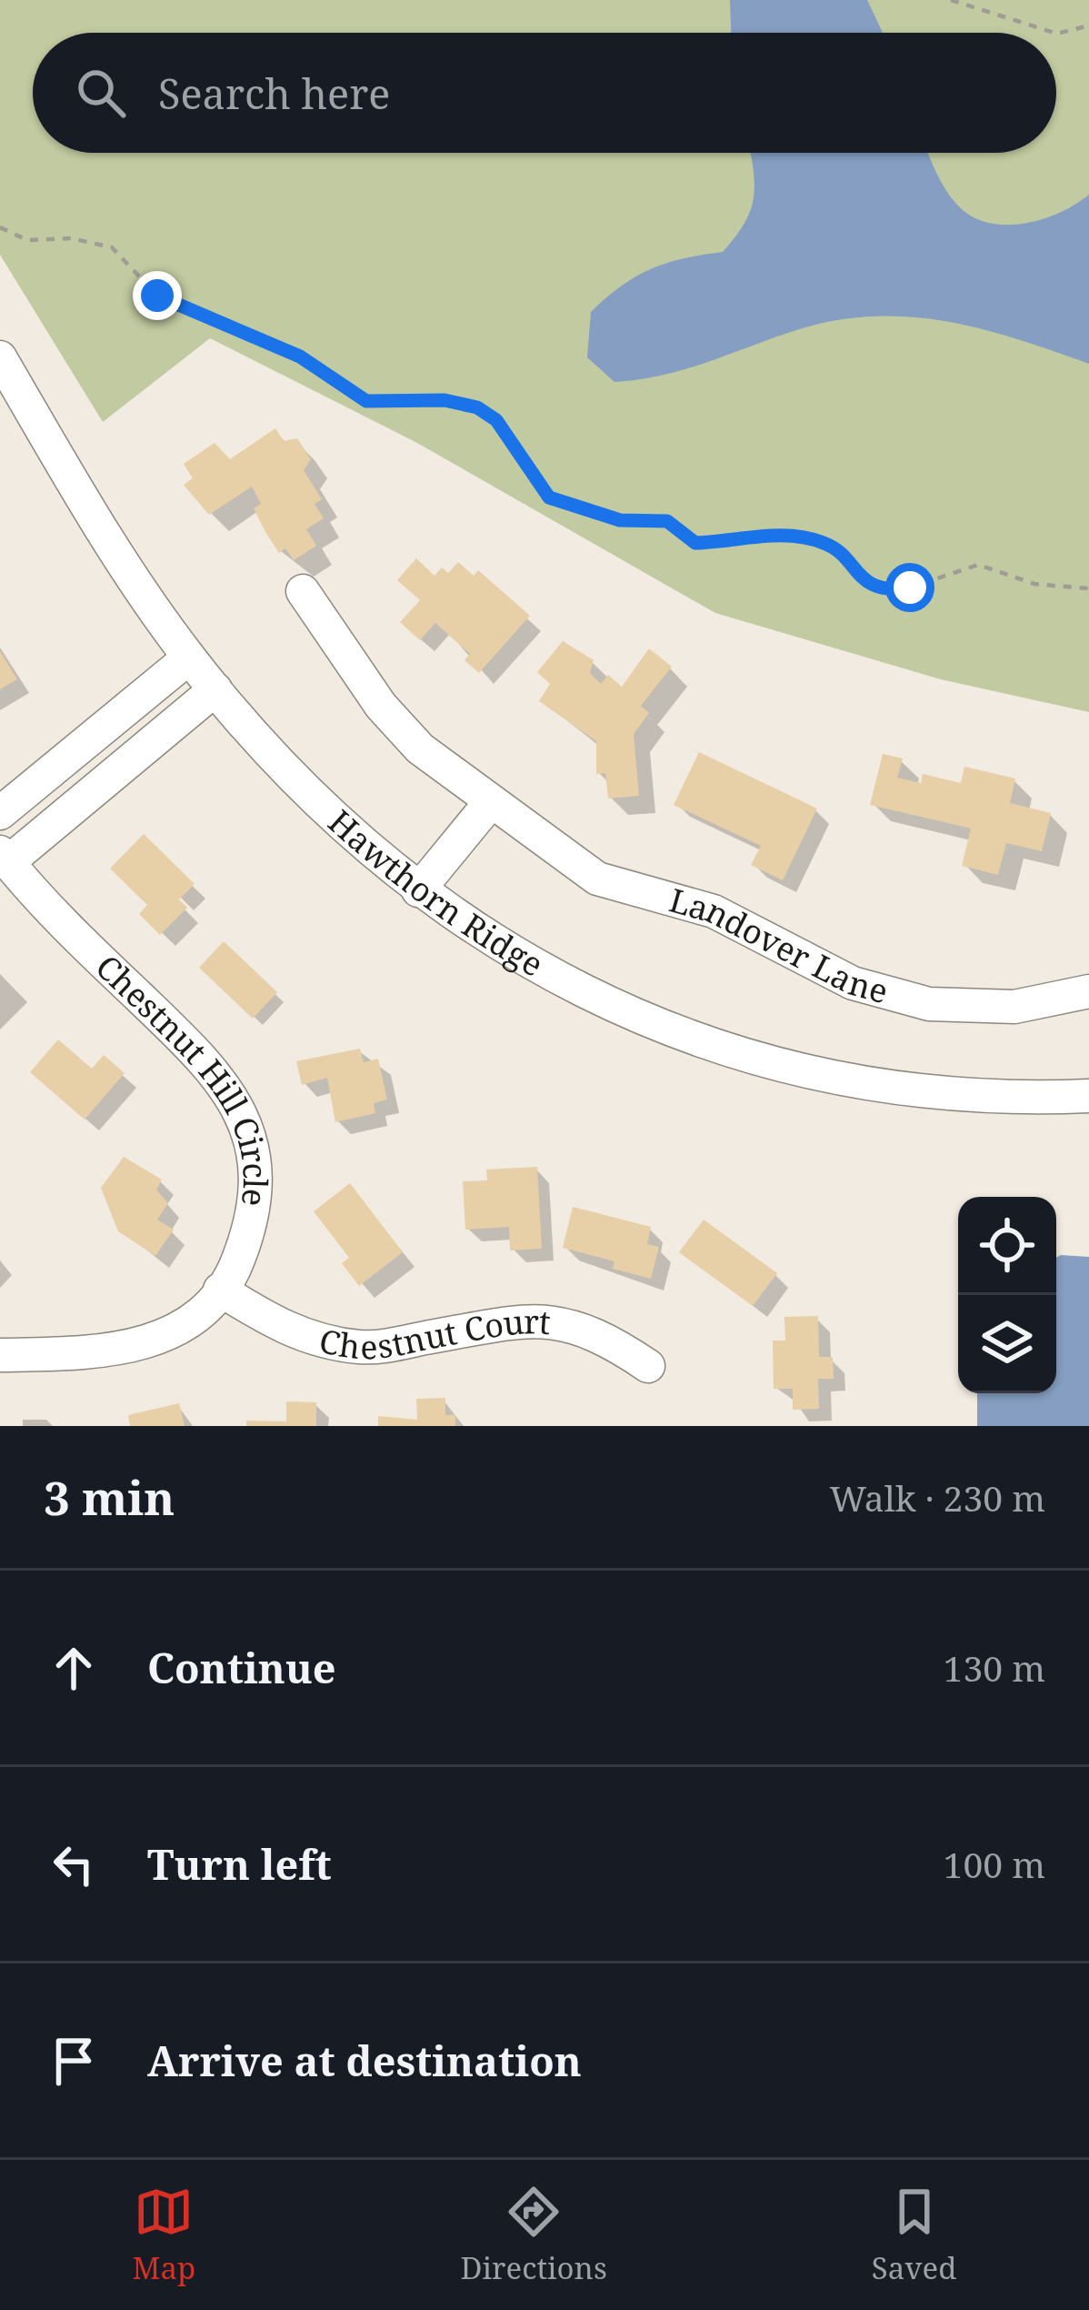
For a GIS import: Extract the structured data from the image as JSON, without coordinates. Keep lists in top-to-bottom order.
{
  "streets": {
    "street": [
      "Hawthorn Ridge",
      "Landover Lane",
      "Chestnut Hill Circle",
      "Chestnut Court"
    ]
  },
  "crossings": [
    ["Hawthorn Ridge", "Chestnut Hill Circle"],
    ["Chestnut Hill Circle", "Chestnut Court"]
  ],
  "page": {
    "search": "Search here",
    "heading": ["3 min", "Walk · 230 m"],
    "list": [
      ["Continue", "130 m"],
      ["Turn left", "100 m"],
      "Arrive at destination"
    ],
    "nav": ["Map", "Directions", "Saved"]
  }
}
